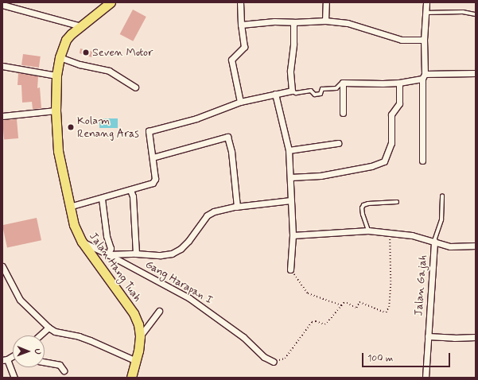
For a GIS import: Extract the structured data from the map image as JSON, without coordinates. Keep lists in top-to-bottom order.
{
  "streets": {
    "main road": ["Jalan Hang Tuah"],
    "street": ["Gang Harapan I", "Jalan Gajah"]
  },
  "crossings": [
    ["Jalan Hang Tuah", "Gang Harapan I"]
  ],
  "places": ["Seven Motor", "Kolam Renang Aras"],
  "scale_bar": "100 m",
  "north": "right"
}
